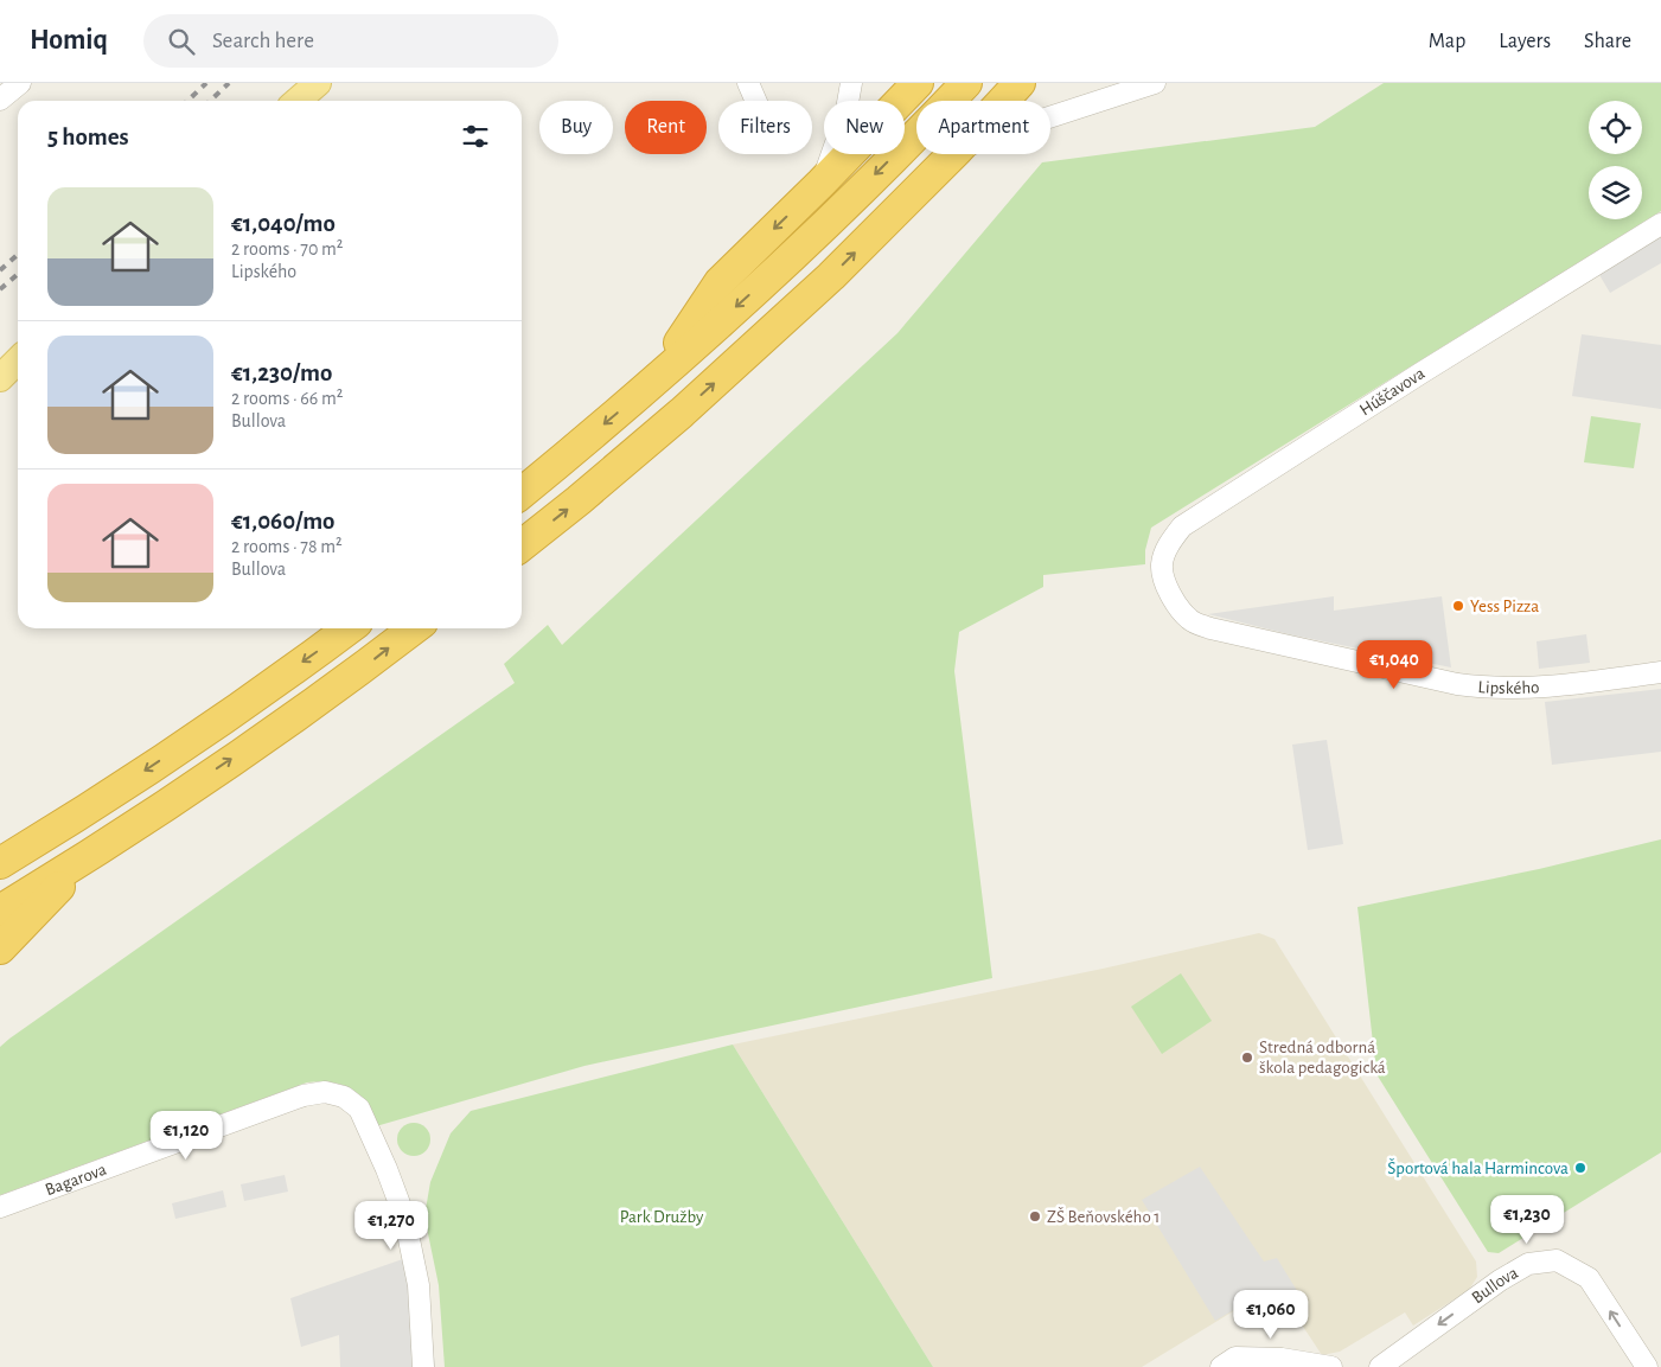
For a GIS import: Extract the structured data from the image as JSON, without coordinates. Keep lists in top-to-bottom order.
{
  "streets": {
    "street": [
      "Húščavova",
      "Lipského",
      "Bagarova",
      "Bullova"
    ]
  },
  "crossings": [
    ["Húščavova", "Lipského"]
  ],
  "parks": ["Park Družby"],
  "places": [
    "Yess Pizza",
    "Stredná odborná škola pedagogická",
    "Športová hala Harmincova",
    "ZŠ Beňovského 1"
  ],
  "page": {
    "header": "Homiq",
    "search": "Search here",
    "nav": ["Map", "Layers", "Share"],
    "chip": [
      "Buy",
      "Rent",
      "Filters",
      "New",
      "Apartment"
    ],
    "heading": "5 homes",
    "list": [
      {
        "name": "€1,040/mo",
        "note": "2 rooms · 70 m² · Lipského"
      },
      {
        "name": "€1,230/mo",
        "note": "2 rooms · 66 m² · Bullova"
      },
      {
        "name": "€1,060/mo",
        "note": "2 rooms · 78 m² · Bullova"
      }
    ],
    "price": [
      "€1,040",
      "€1,120",
      "€1,230",
      "€1,270",
      "€1,060"
    ]
  }
}
